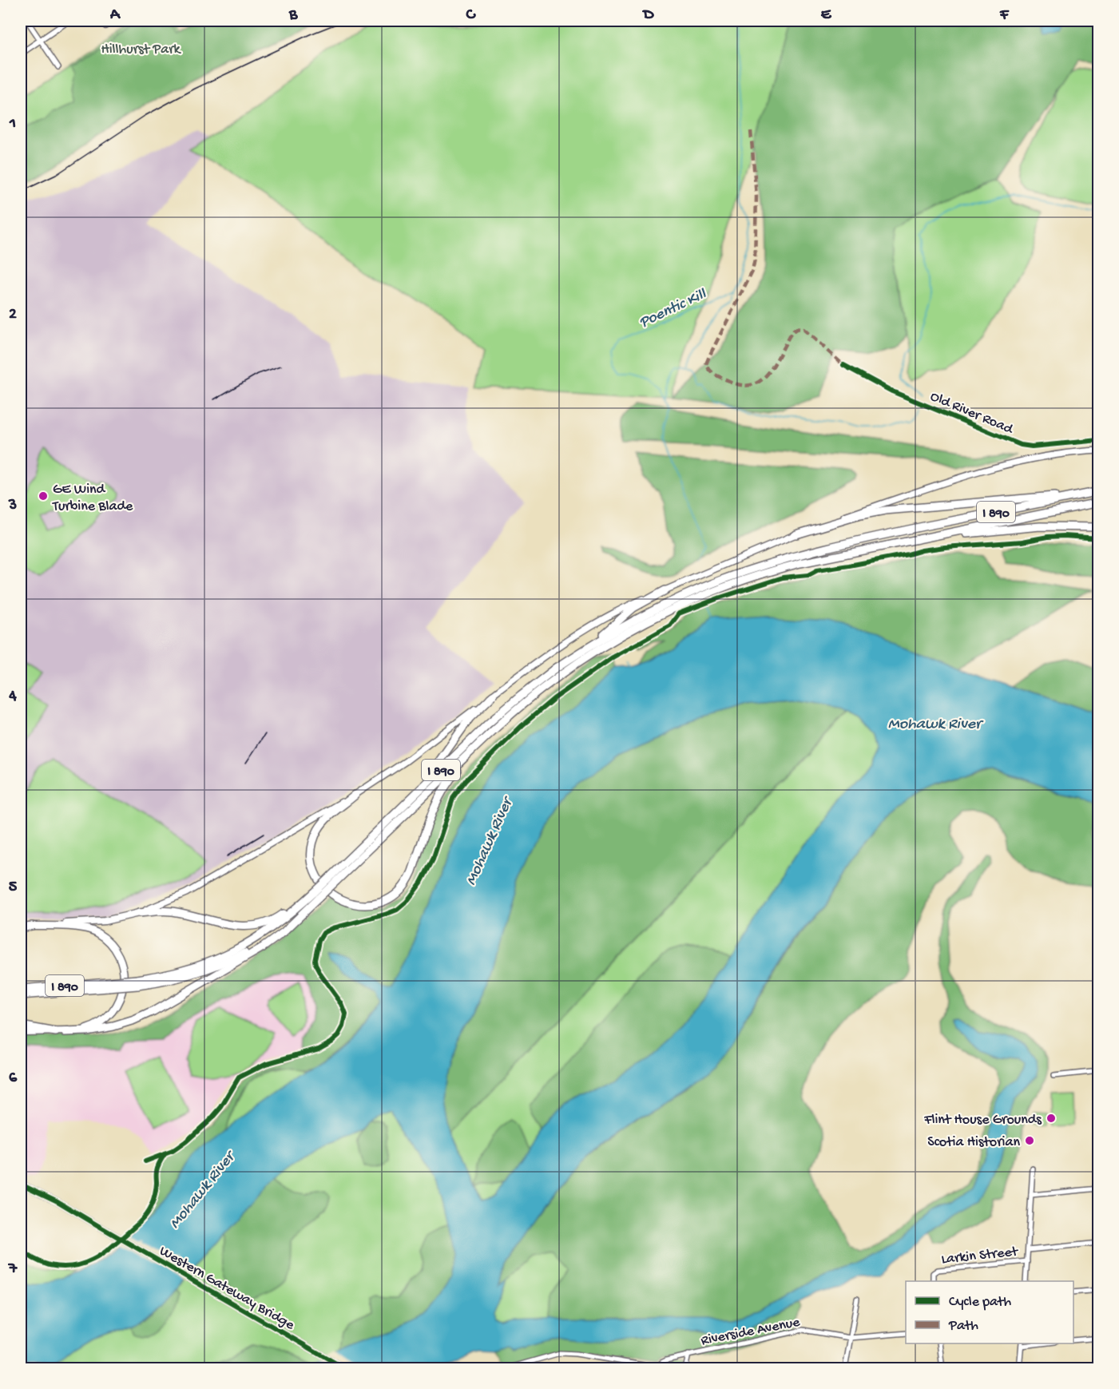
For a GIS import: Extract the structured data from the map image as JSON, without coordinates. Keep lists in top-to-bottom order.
{
  "streets": {
    "highway": ["I 890"],
    "main road": ["Western Gateway Bridge"],
    "street": ["Old River Road", "Larkin Street", "Riverside Avenue"]
  },
  "water": ["Poentic Kill", "Mohawk River"],
  "parks": ["Hillhurst Park"],
  "places": ["GE Wind Turbine Blade", "Flint House Grounds", "Scotia Historian"],
  "legend": ["Cycle path", "Path"],
  "grid": {
    "columns": [
      "A",
      "B",
      "C",
      "D",
      "E",
      "F"
    ],
    "rows": [
      "1",
      "2",
      "3",
      "4",
      "5",
      "6",
      "7"
    ]
  }
}
